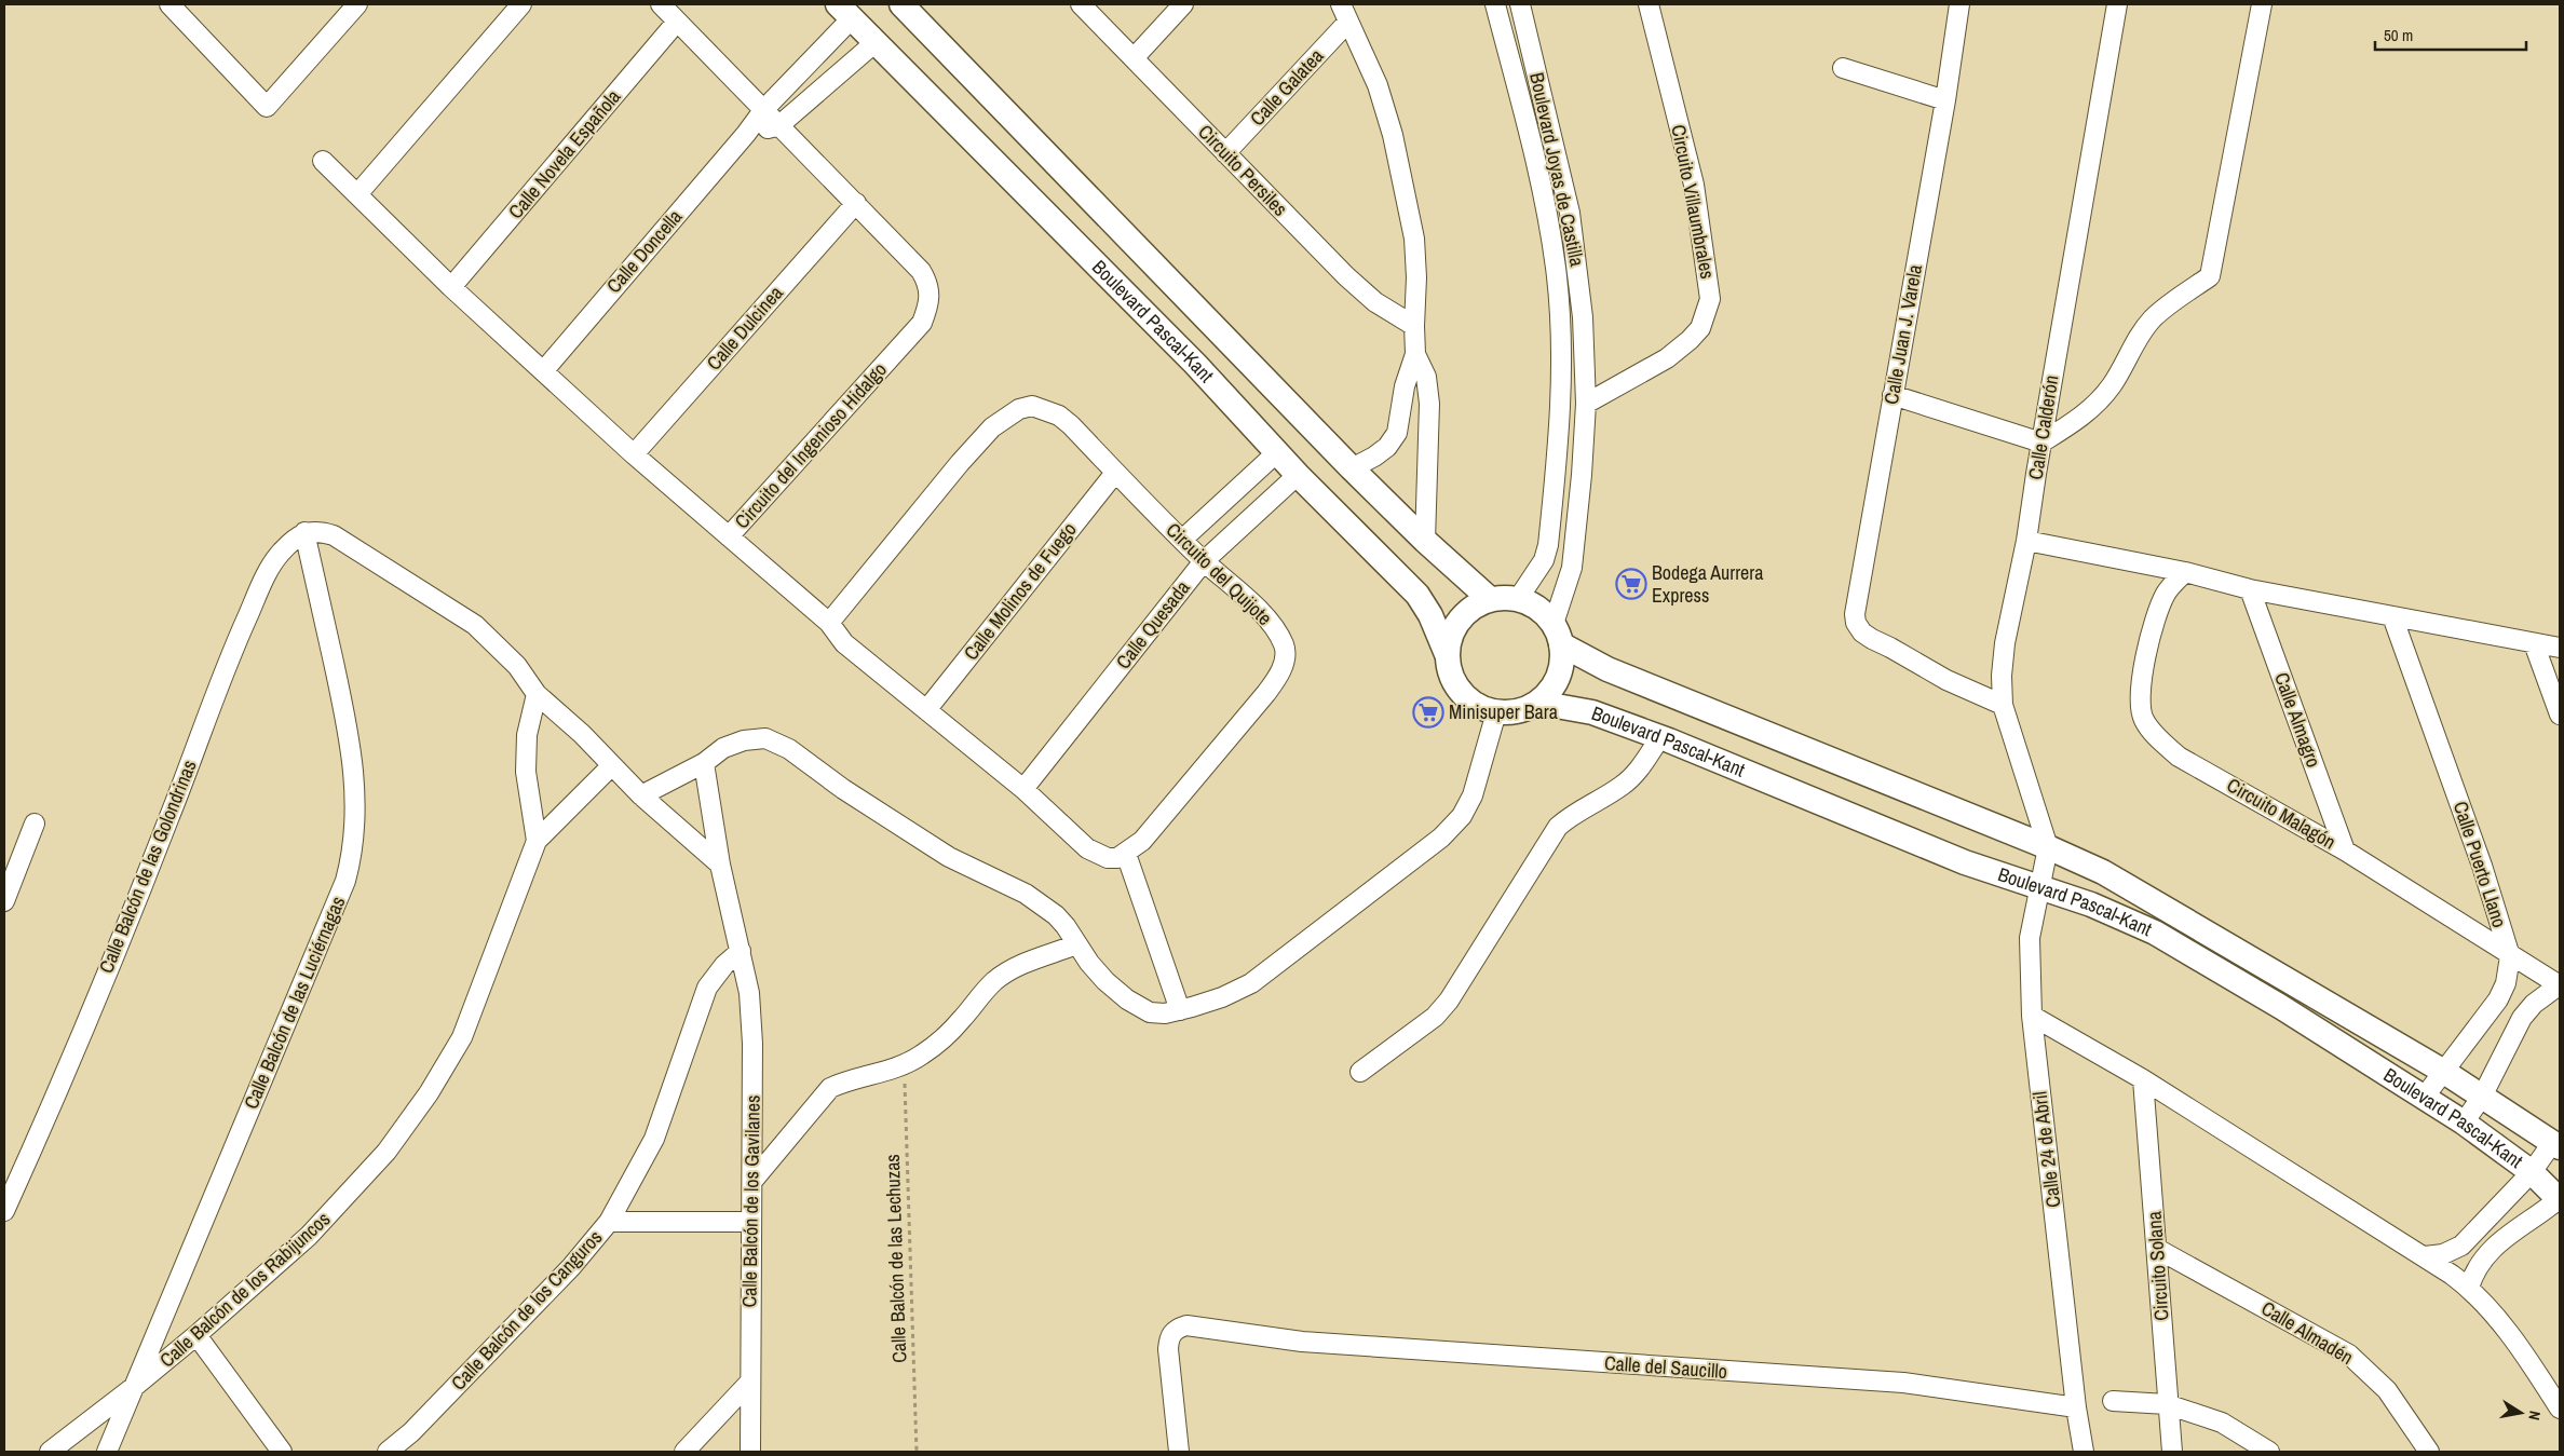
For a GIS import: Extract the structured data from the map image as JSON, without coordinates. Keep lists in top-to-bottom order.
{
  "streets": {
    "street": [
      "Calle Galatea",
      "Calle Novela Española",
      "Boulevard Joyas de Castilla",
      "Circuito Persiles",
      "Circuito Villaumbrales",
      "Calle Doncella",
      "Boulevard Pascal-Kant",
      "Calle Dulcinea",
      "Calle Juan J. Varela",
      "Calle Calderón",
      "Circuito del Ingenioso Hidalgo",
      "Circuito del Quijote",
      "Calle Molinos de Fuego",
      "Calle Quesada",
      "Calle Almagro",
      "Circuito Malagón",
      "Calle Puerto Llano",
      "Calle Balcón de las Golondrinas",
      "Calle Balcón de las Luciérnagas",
      "Calle 24 de Abril",
      "Calle Balcón de los Gavilanes",
      "Circuito Solana",
      "Calle Balcón de los Rabijuncos",
      "Calle Balcón de los Canguros",
      "Calle Almadén",
      "Calle del Saucillo"
    ],
    "path": ["Calle Balcón de las Lechuzas"]
  },
  "crossings": [
    ["Calle Galatea", "Circuito Persiles"],
    ["Calle Novela Española", "Circuito del Ingenioso Hidalgo"],
    ["Boulevard Joyas de Castilla", "Circuito Villaumbrales"],
    ["Boulevard Joyas de Castilla", "Boulevard Pascal-Kant"],
    ["Calle Doncella", "Boulevard Pascal-Kant"],
    ["Calle Doncella", "Circuito del Ingenioso Hidalgo"],
    ["Boulevard Pascal-Kant", "Calle Calderón"],
    ["Boulevard Pascal-Kant", "Calle Quesada"],
    ["Boulevard Pascal-Kant", "Calle Puerto Llano"],
    ["Boulevard Pascal-Kant", "Calle 24 de Abril"],
    ["Calle Dulcinea", "Circuito del Ingenioso Hidalgo"],
    ["Calle Juan J. Varela", "Calle Calderón"],
    ["Calle Calderón", "Calle 24 de Abril"],
    ["Circuito del Quijote", "Calle Molinos de Fuego"],
    ["Circuito del Quijote", "Calle Quesada"],
    ["Calle Almagro", "Circuito Malagón"],
    ["Circuito Malagón", "Calle Puerto Llano"],
    ["Calle Balcón de las Golondrinas", "Calle Balcón de las Luciérnagas"],
    ["Calle Balcón de las Luciérnagas", "Calle Balcón de los Rabijuncos"],
    ["Calle 24 de Abril", "Calle del Saucillo"],
    ["Calle Balcón de los Gavilanes", "Calle Balcón de los Canguros"],
    ["Circuito Solana", "Calle Almadén"]
  ],
  "places": {
    "supermarket": ["Bodega Aurrera Express", "Minisuper Bara"]
  },
  "scale_bar": "50 m",
  "north": "right"
}
